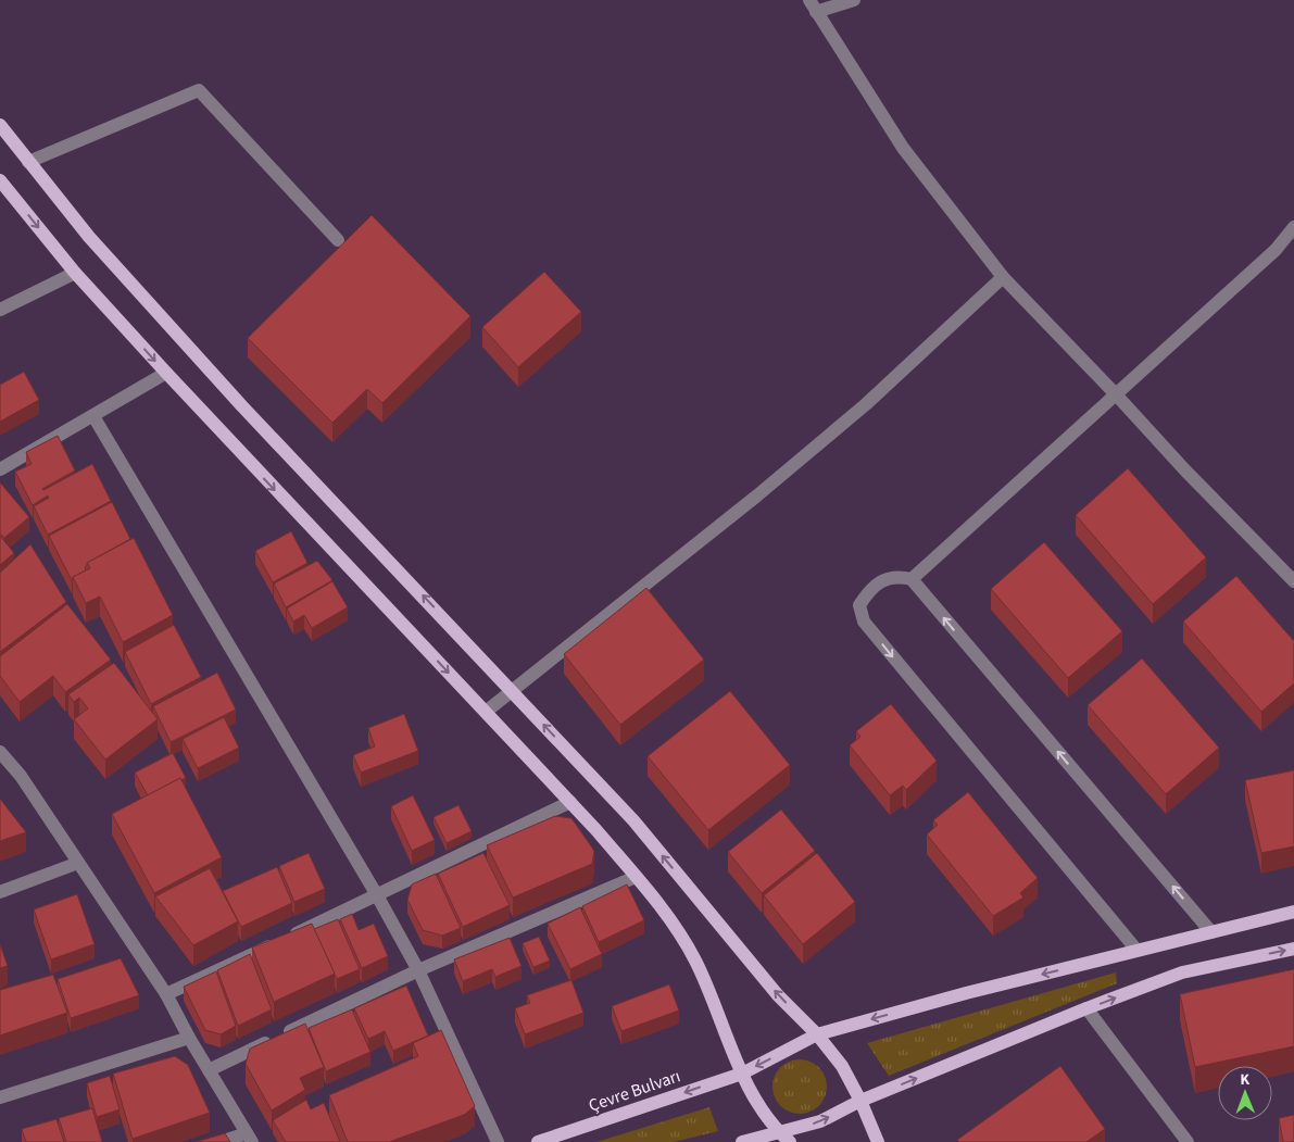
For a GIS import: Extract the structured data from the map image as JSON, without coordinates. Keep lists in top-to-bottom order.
{
  "streets": {
    "main road": ["Çevre Bulvarı"]
  },
  "north": "top"
}
